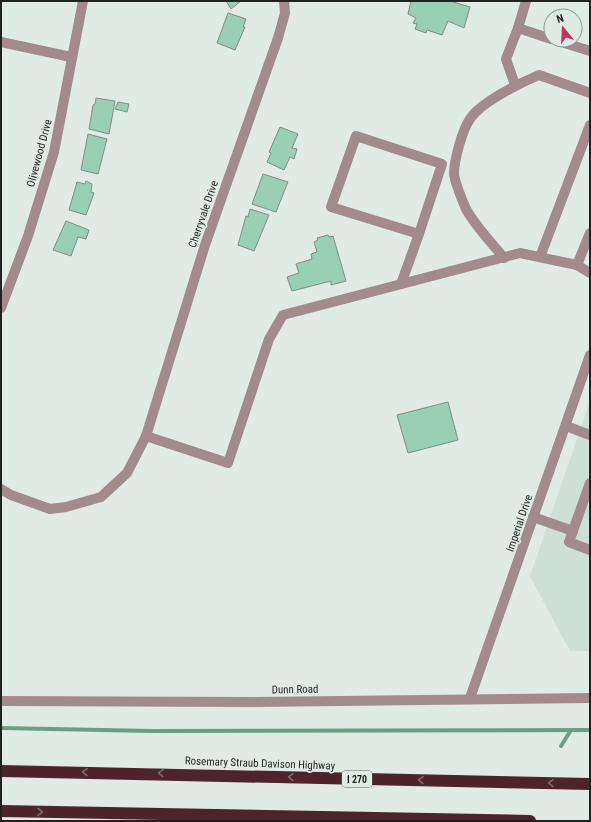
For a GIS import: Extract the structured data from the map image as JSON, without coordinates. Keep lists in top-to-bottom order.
{
  "streets": {
    "highway": ["Rosemary Straub Davison Highway", "I 270"],
    "street": [
      "Olivewood Drive",
      "Cherryvale Drive",
      "Imperial Drive",
      "Dunn Road"
    ]
  },
  "crossings": [
    ["Imperial Drive", "Dunn Road"]
  ],
  "north": "top"
}
